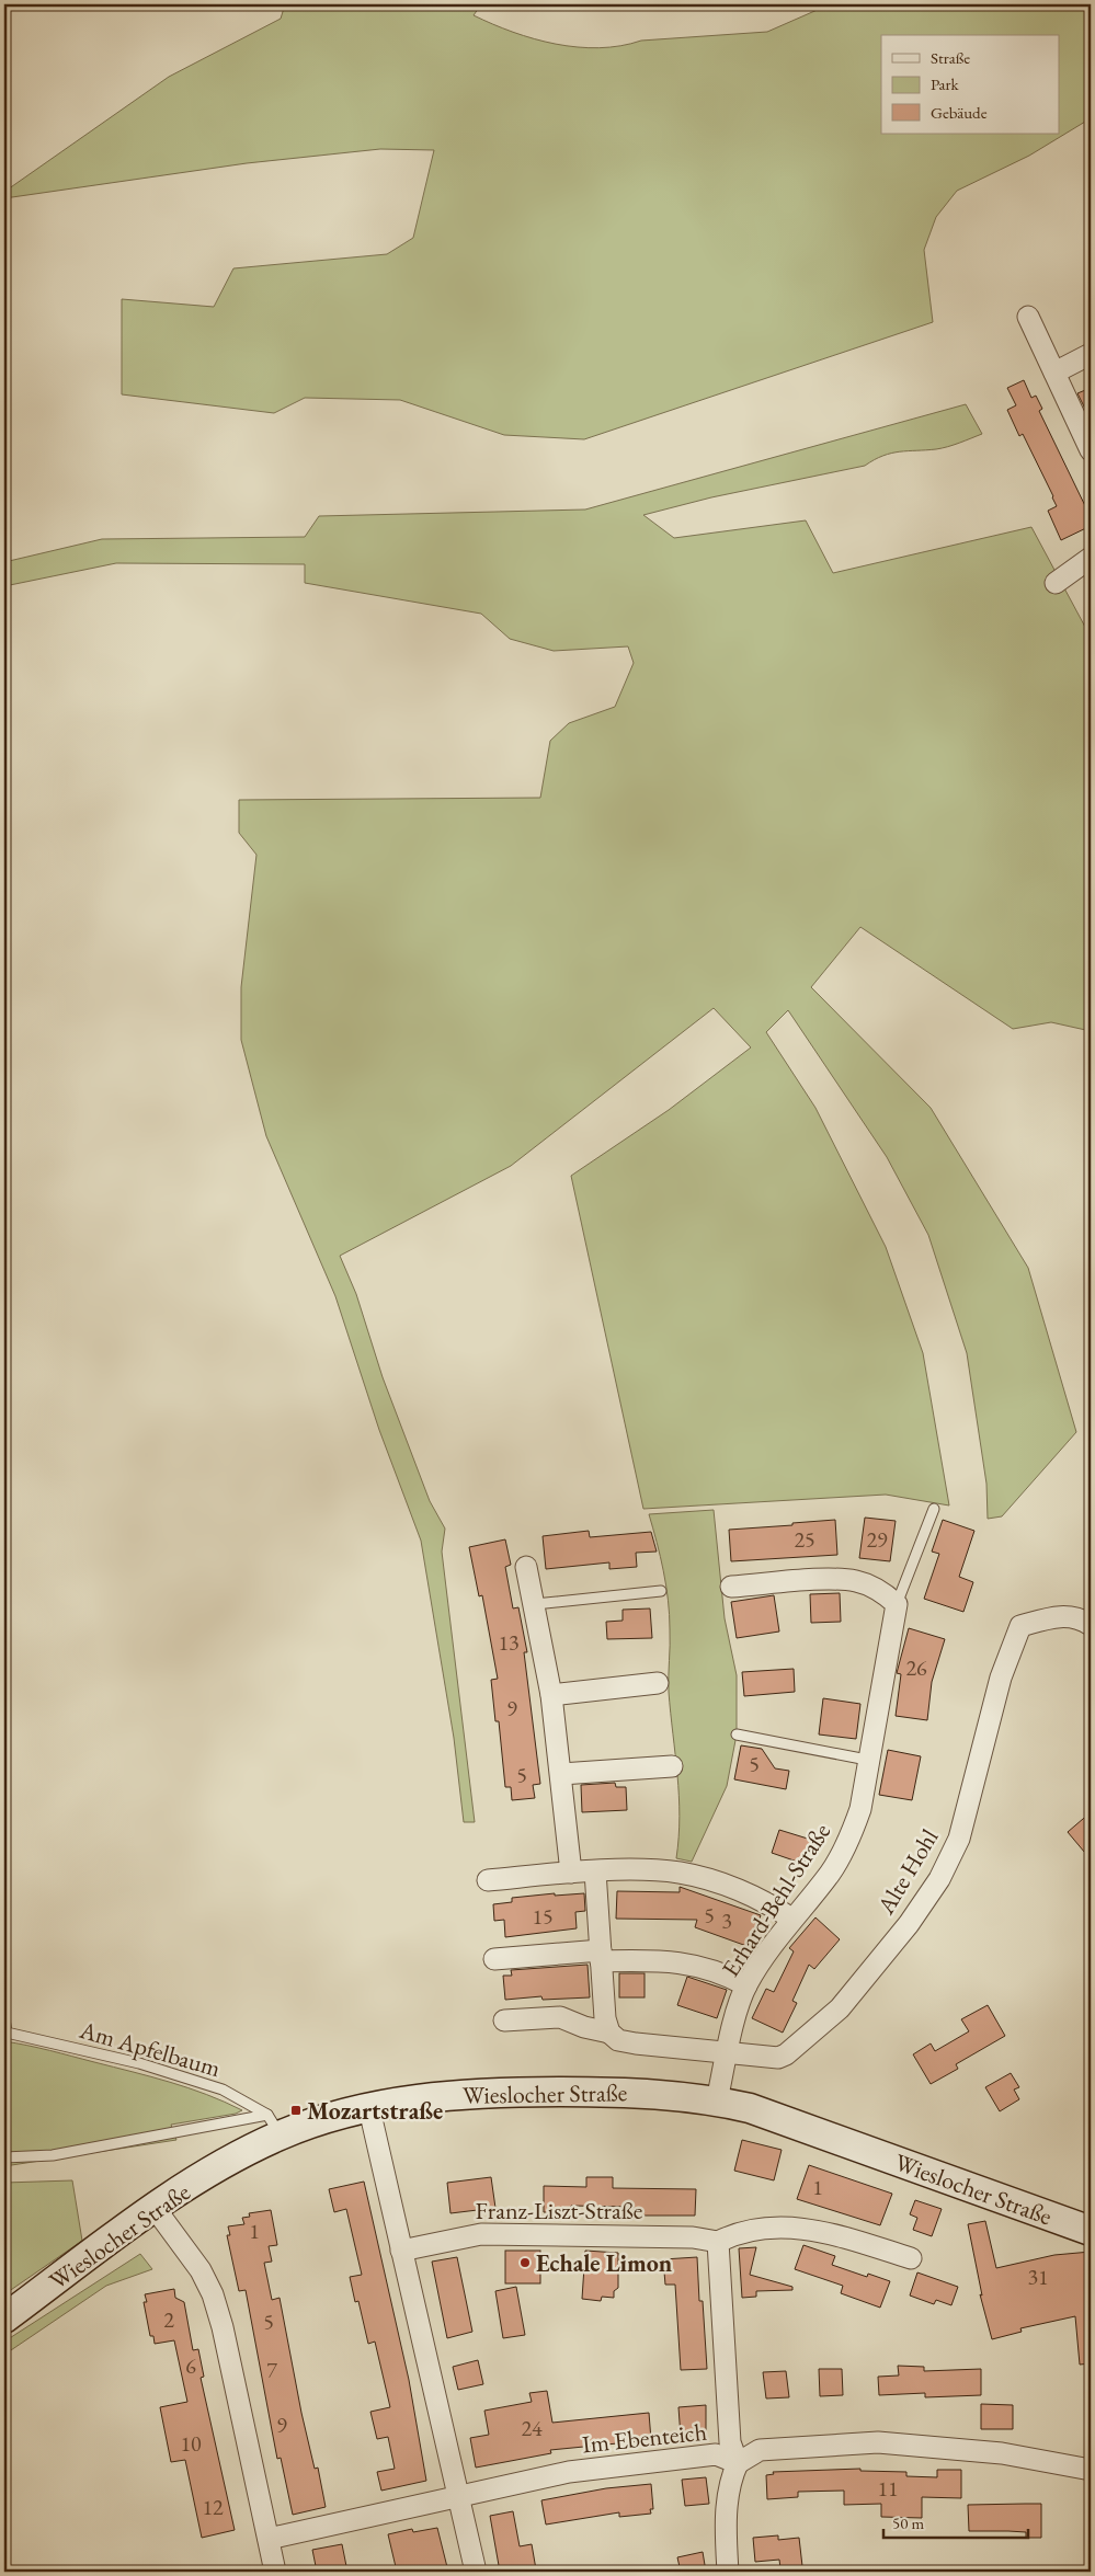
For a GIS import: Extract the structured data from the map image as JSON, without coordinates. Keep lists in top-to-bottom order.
{
  "streets": {
    "main road": ["Wieslocher Straße"],
    "street": [
      "Alte Hohl",
      "Erhard-Behl-Straße",
      "Franz-Liszt-Straße",
      "Im Ebenteich"
    ],
    "lane": ["Am Apfelbaum"]
  },
  "crossings": [
    ["Alte Hohl", "Erhard-Behl-Straße"],
    ["Erhard-Behl-Straße", "Wieslocher Straße"],
    ["Am Apfelbaum", "Wieslocher Straße"]
  ],
  "places": {
    "transit": ["Mozartstraße"],
    "other": ["Echale Limon"]
  },
  "house_numbers": [
    "25",
    "29",
    "13",
    "26",
    "9",
    "5",
    "5",
    "5",
    "15",
    "3",
    "1",
    "1",
    "31",
    "2",
    "5",
    "6",
    "7",
    "9",
    "24",
    "10",
    "11",
    "12"
  ],
  "legend": ["Straße", "Park", "Gebäude"],
  "scale_bar": "50 m"
}
